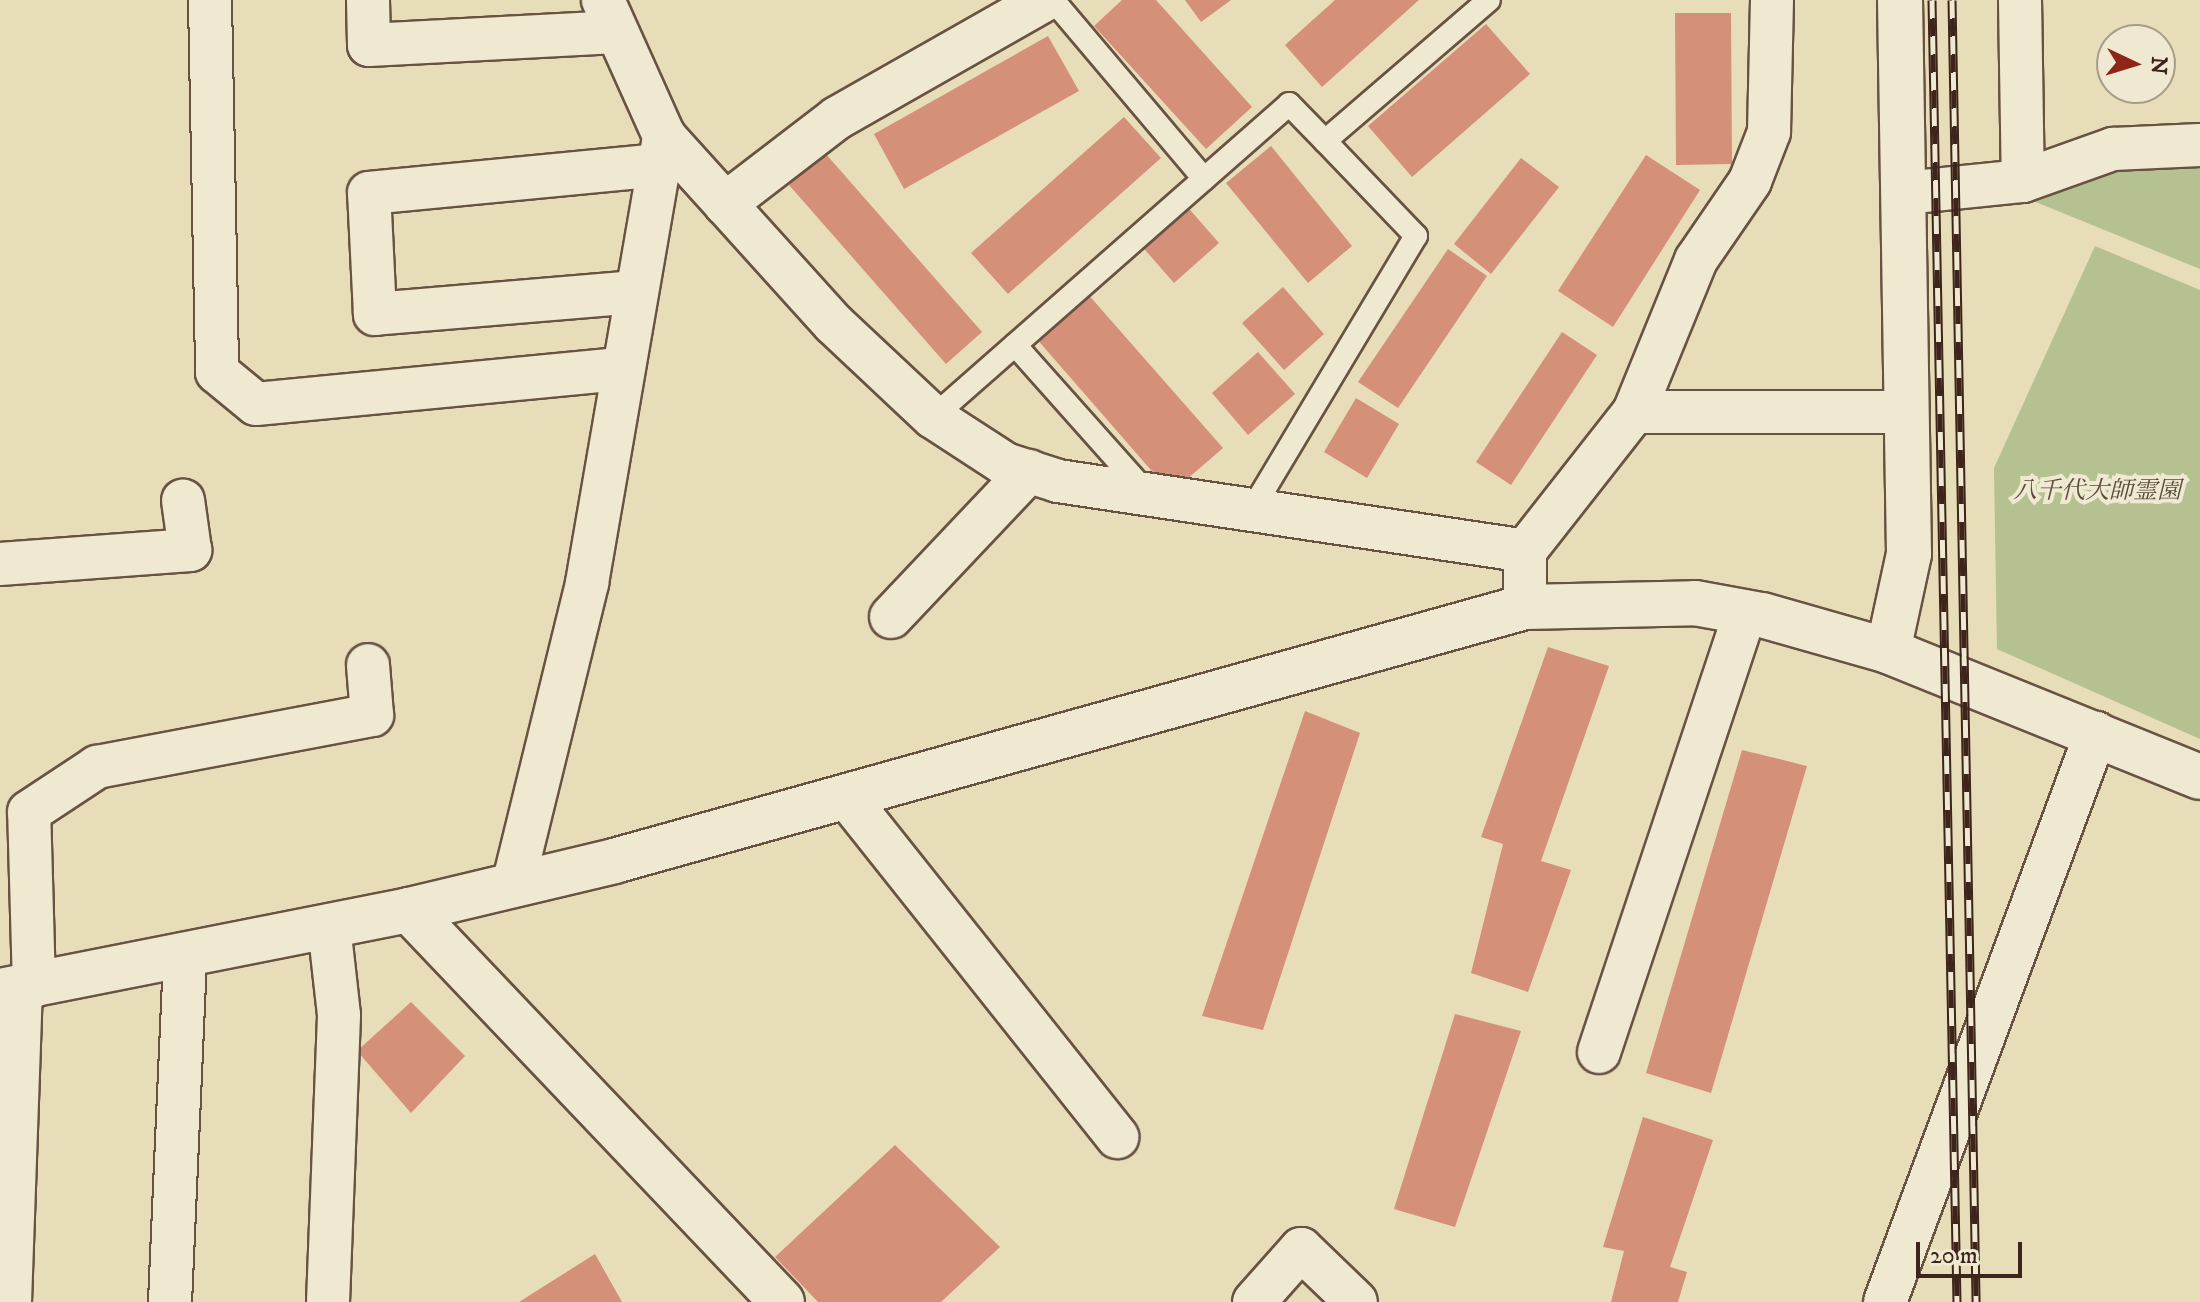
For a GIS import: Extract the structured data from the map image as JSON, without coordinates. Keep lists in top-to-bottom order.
{
  "parks": ["八千代大師霊園"],
  "scale_bar": "20 m",
  "north": "right"
}
